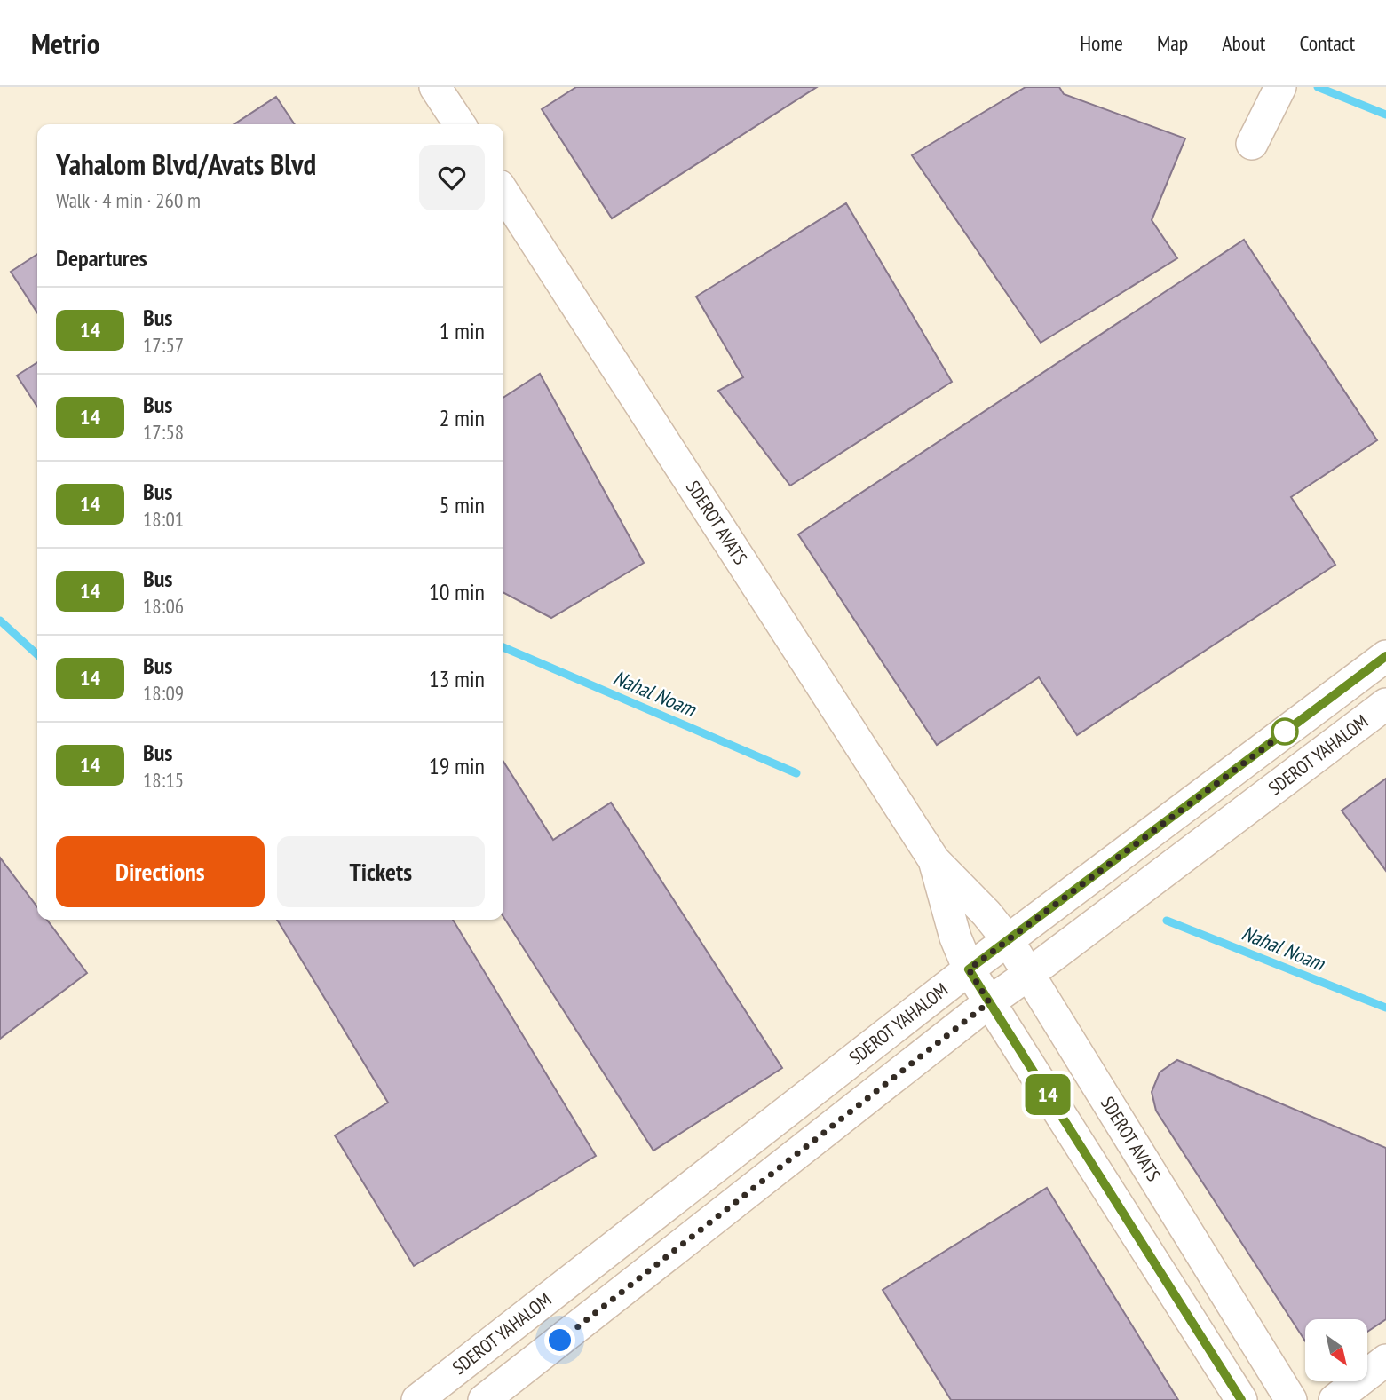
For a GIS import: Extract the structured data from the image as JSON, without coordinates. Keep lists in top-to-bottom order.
{
  "streets": {
    "street": ["SDEROT AVATS", "SDEROT YAHALOM"]
  },
  "crossings": [
    ["SDEROT AVATS", "SDEROT YAHALOM"]
  ],
  "water": ["Nahal Noam"],
  "lines": ["bus line 14"],
  "north": "bottom right",
  "page": {
    "header": "Metrio",
    "nav": [
      "Home",
      "Map",
      "About",
      "Contact"
    ],
    "on_map": "14",
    "heading": [
      ["Yahalom Blvd/Avats Blvd", "Walk · 4 min · 260 m"],
      "Departures"
    ],
    "list": [
      {
        "mark": "14",
        "name": "Bus",
        "note": "17:57",
        "value": "1 min"
      },
      {
        "mark": "14",
        "name": "Bus",
        "note": "17:58",
        "value": "2 min"
      },
      {
        "mark": "14",
        "name": "Bus",
        "note": "18:01",
        "value": "5 min"
      },
      {
        "mark": "14",
        "name": "Bus",
        "note": "18:06",
        "value": "10 min"
      },
      {
        "mark": "14",
        "name": "Bus",
        "note": "18:09",
        "value": "13 min"
      },
      {
        "mark": "14",
        "name": "Bus",
        "note": "18:15",
        "value": "19 min"
      }
    ],
    "buttons": ["Directions", "Tickets"]
  }
}
